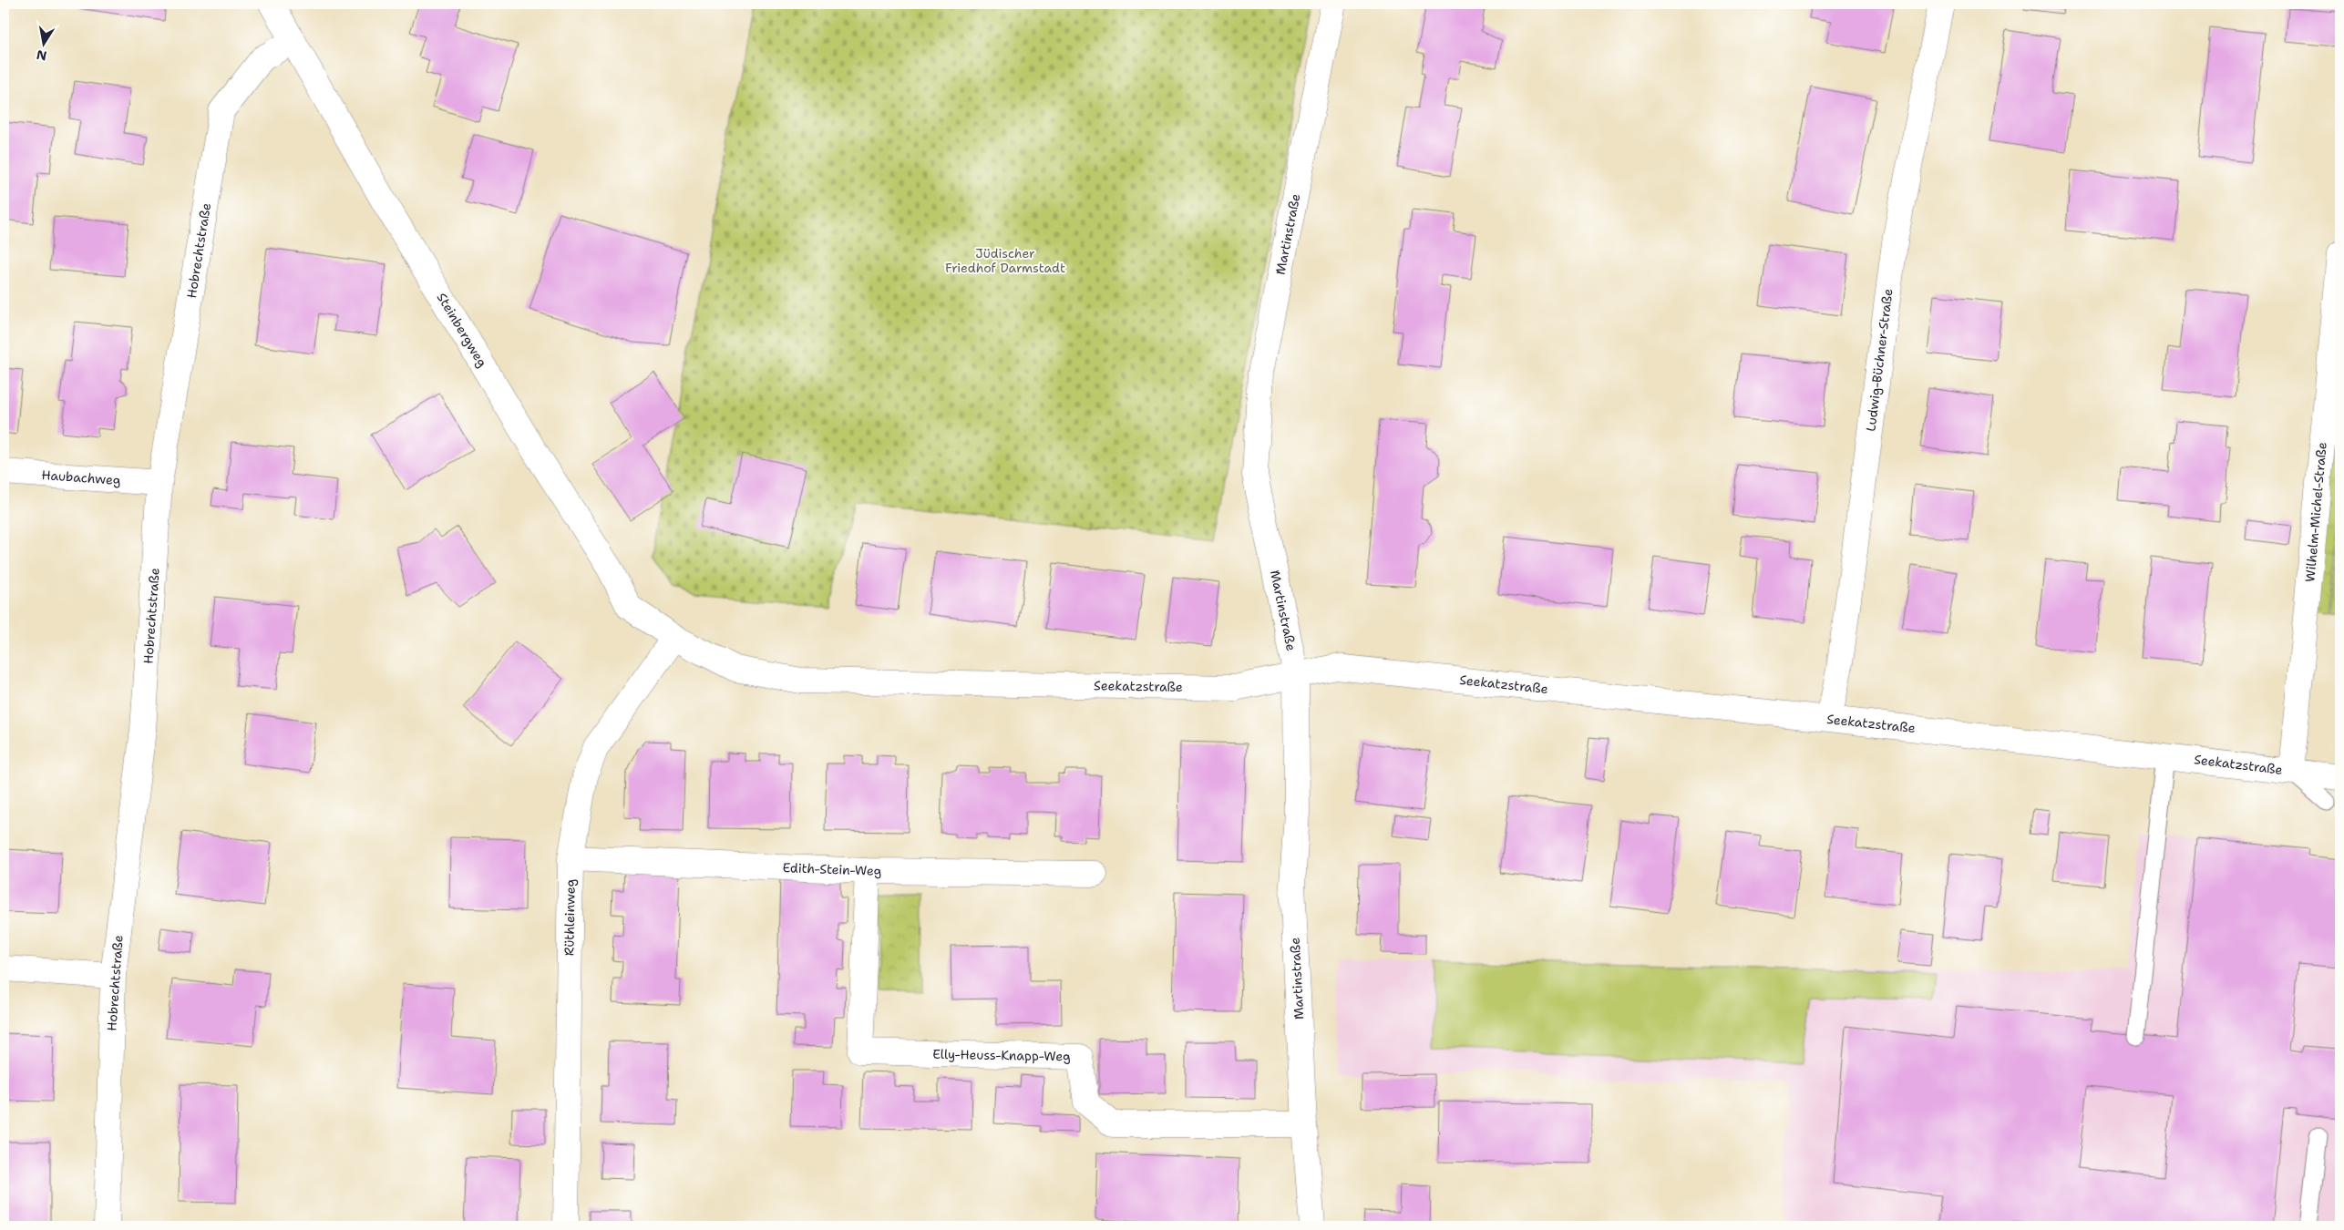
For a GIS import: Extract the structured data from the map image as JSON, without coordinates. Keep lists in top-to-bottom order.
{
  "streets": {
    "street": [
      "Martinstraße",
      "Hobrechtstraße",
      "Steinbergweg",
      "Ludwig-Büchner-Straße",
      "Haubachweg",
      "Wilhelm-Michel-Straße",
      "Seekatzstraße",
      "Edith-Stein-Weg",
      "Rüthleinweg",
      "Elly-Heuss-Knapp-Weg"
    ]
  },
  "crossings": [
    ["Martinstraße", "Seekatzstraße"],
    ["Martinstraße", "Elly-Heuss-Knapp-Weg"],
    ["Hobrechtstraße", "Steinbergweg"],
    ["Hobrechtstraße", "Haubachweg"],
    ["Steinbergweg", "Seekatzstraße"],
    ["Steinbergweg", "Rüthleinweg"],
    ["Ludwig-Büchner-Straße", "Seekatzstraße"],
    ["Wilhelm-Michel-Straße", "Seekatzstraße"],
    ["Seekatzstraße", "Rüthleinweg"],
    ["Edith-Stein-Weg", "Rüthleinweg"],
    ["Edith-Stein-Weg", "Elly-Heuss-Knapp-Weg"]
  ],
  "parks": ["Jüdischer Friedhof Darmstadt"],
  "north": "bottom"
}
